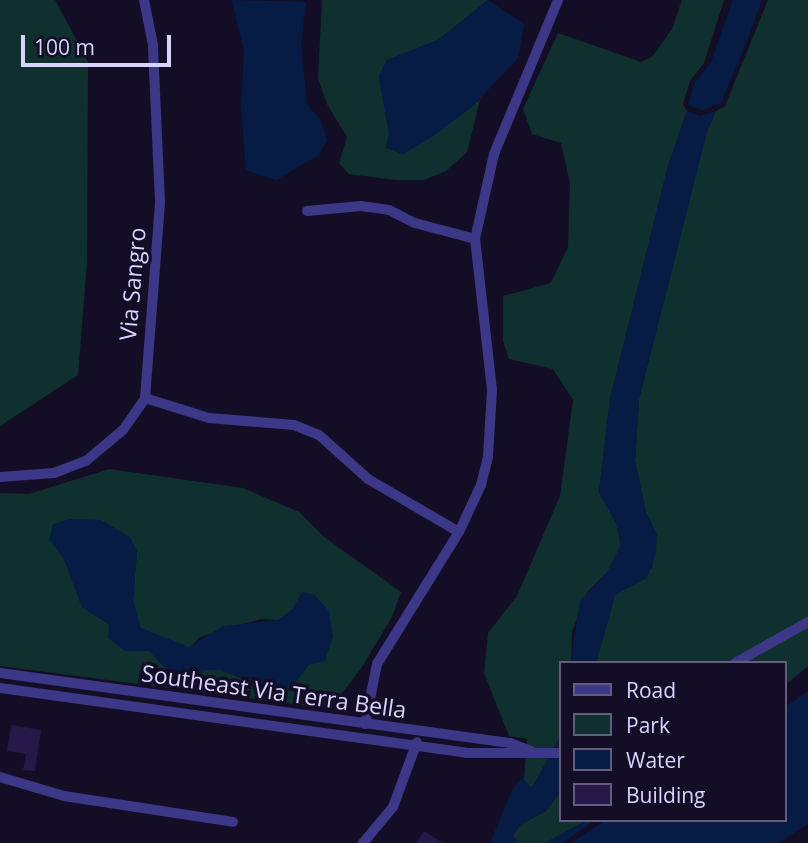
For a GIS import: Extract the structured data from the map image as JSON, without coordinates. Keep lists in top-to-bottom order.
{
  "streets": {
    "street": ["Via Sangro", "Southeast Via Terra Bella"]
  },
  "legend": [
    "Road",
    "Park",
    "Water",
    "Building"
  ],
  "scale_bar": "100 m"
}
